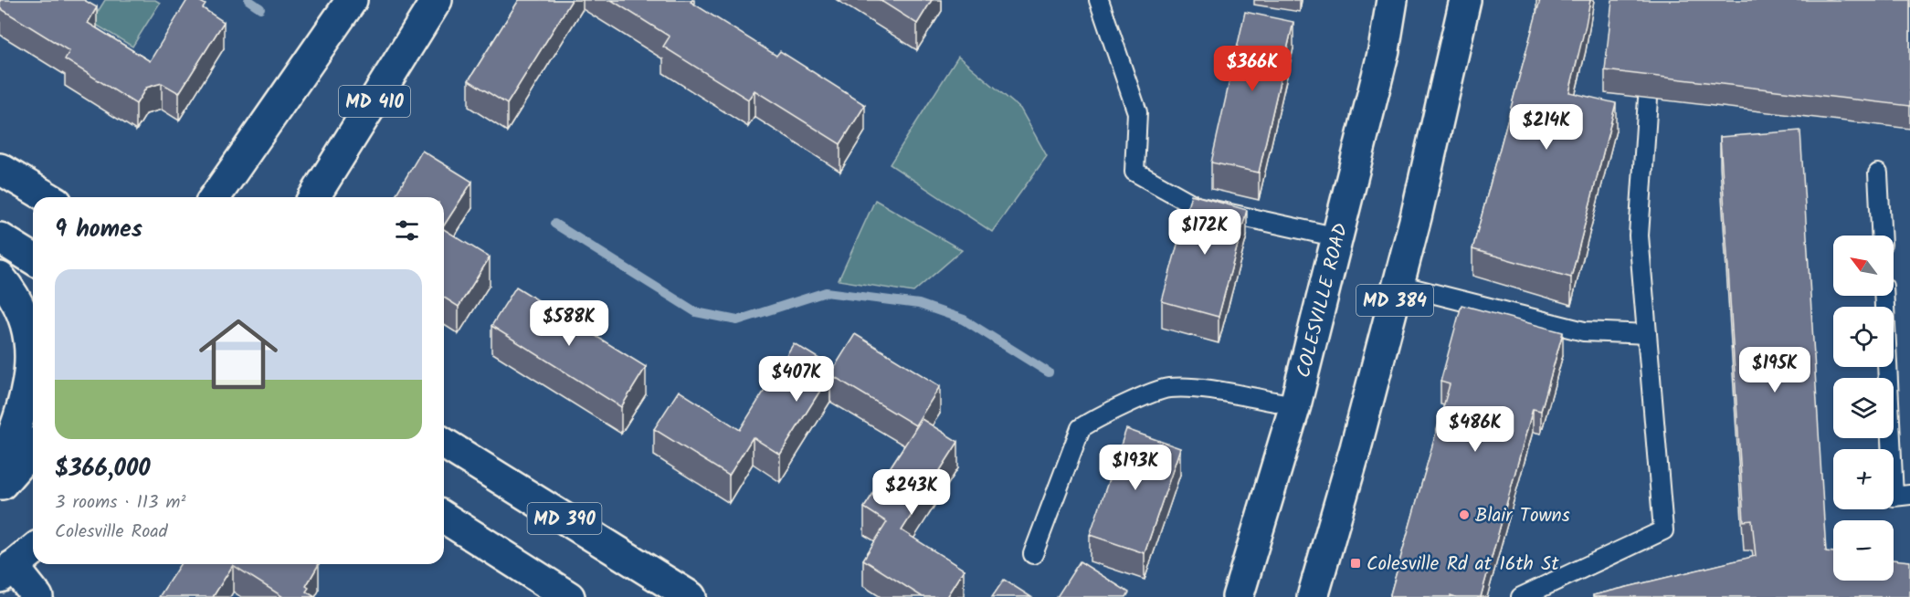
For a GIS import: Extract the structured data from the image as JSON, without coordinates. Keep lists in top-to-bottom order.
{
  "streets": {
    "main road": [
      "MD 410",
      "COLESVILLE ROAD",
      "MD 384",
      "MD 390"
    ]
  },
  "places": {
    "other": ["Blair Towns"],
    "transit": ["Colesville Rd at 16th St"]
  },
  "north": "top left",
  "page": {
    "price": [
      "$366K",
      "$214K",
      "$172K",
      "$588K",
      "$195K",
      "$407K",
      "$486K",
      "$193K",
      "$243K"
    ],
    "heading": "9 homes",
    "map_buttons": ["+", "−"],
    "list": [
      {
        "name": "$366,000",
        "note": "3 rooms · 113 m² · Colesville Road"
      }
    ]
  }
}
